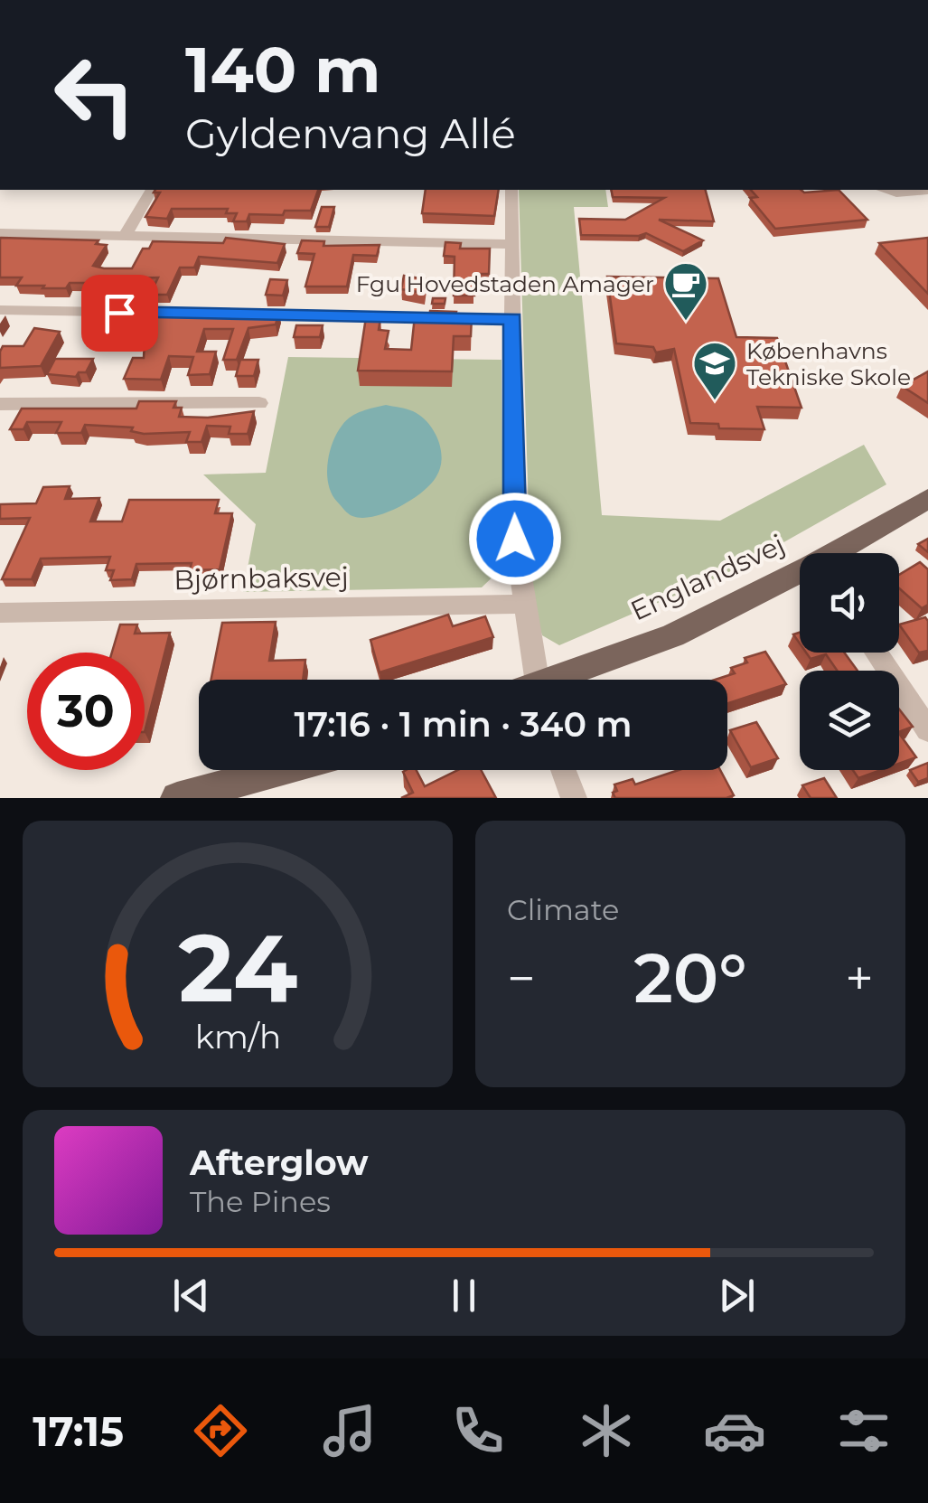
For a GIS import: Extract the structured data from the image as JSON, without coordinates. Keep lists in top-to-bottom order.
{
  "streets": {
    "main road": ["Englandsvej"],
    "street": ["Bjørnbaksvej"]
  },
  "places": {
    "cafe": ["Fgu Hovedstaden Amager"],
    "school or university": ["Københavns Tekniske Skole"]
  },
  "page": {
    "turn": ["140 m", "Gyldenvang Allé"],
    "limit": "30",
    "trip": "17:16 · 1 min · 340 m",
    "tile": "Climate",
    "heat": ["−", "20°", "+"],
    "song": ["Afterglow", "The Pines"],
    "tabs": "17:15",
    "gauge": ["24", "km/h"]
  }
}
